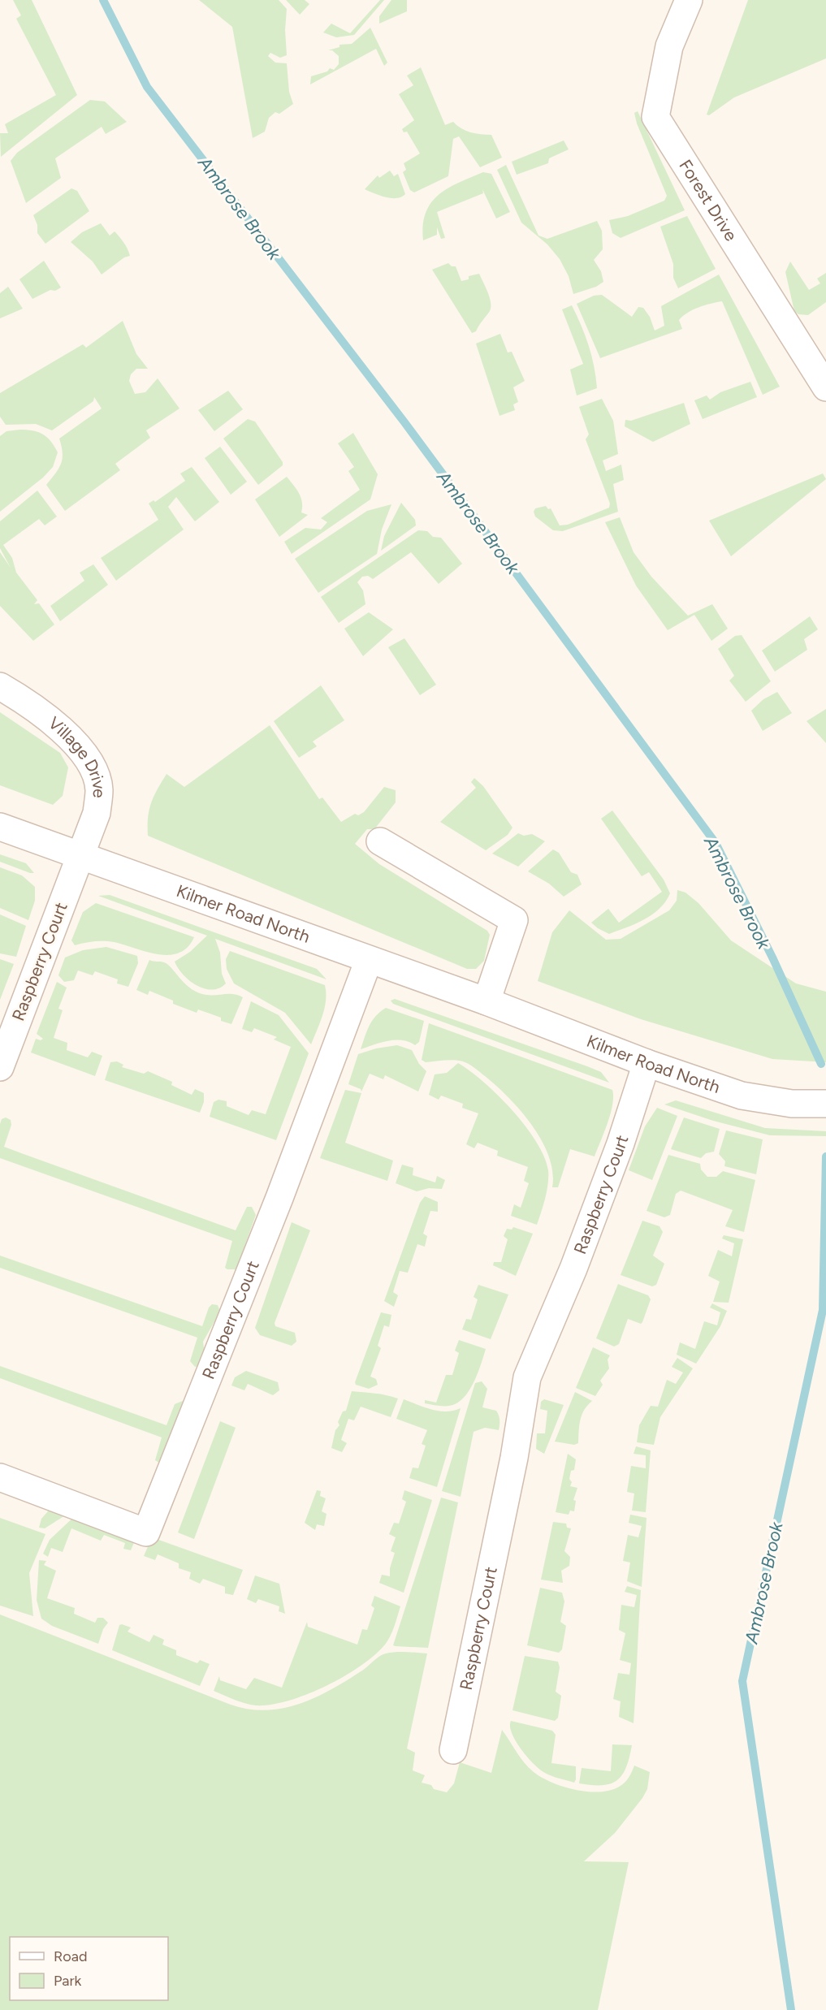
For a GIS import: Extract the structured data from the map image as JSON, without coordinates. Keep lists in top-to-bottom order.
{
  "streets": {
    "street": [
      "Forest Drive",
      "Village Drive",
      "Kilmer Road North",
      "Raspberry Court"
    ]
  },
  "crossings": [
    ["Village Drive", "Kilmer Road North"],
    ["Village Drive", "Raspberry Court"],
    ["Kilmer Road North", "Raspberry Court"]
  ],
  "water": ["Ambrose Brook"],
  "legend": ["Road", "Park"]
}
